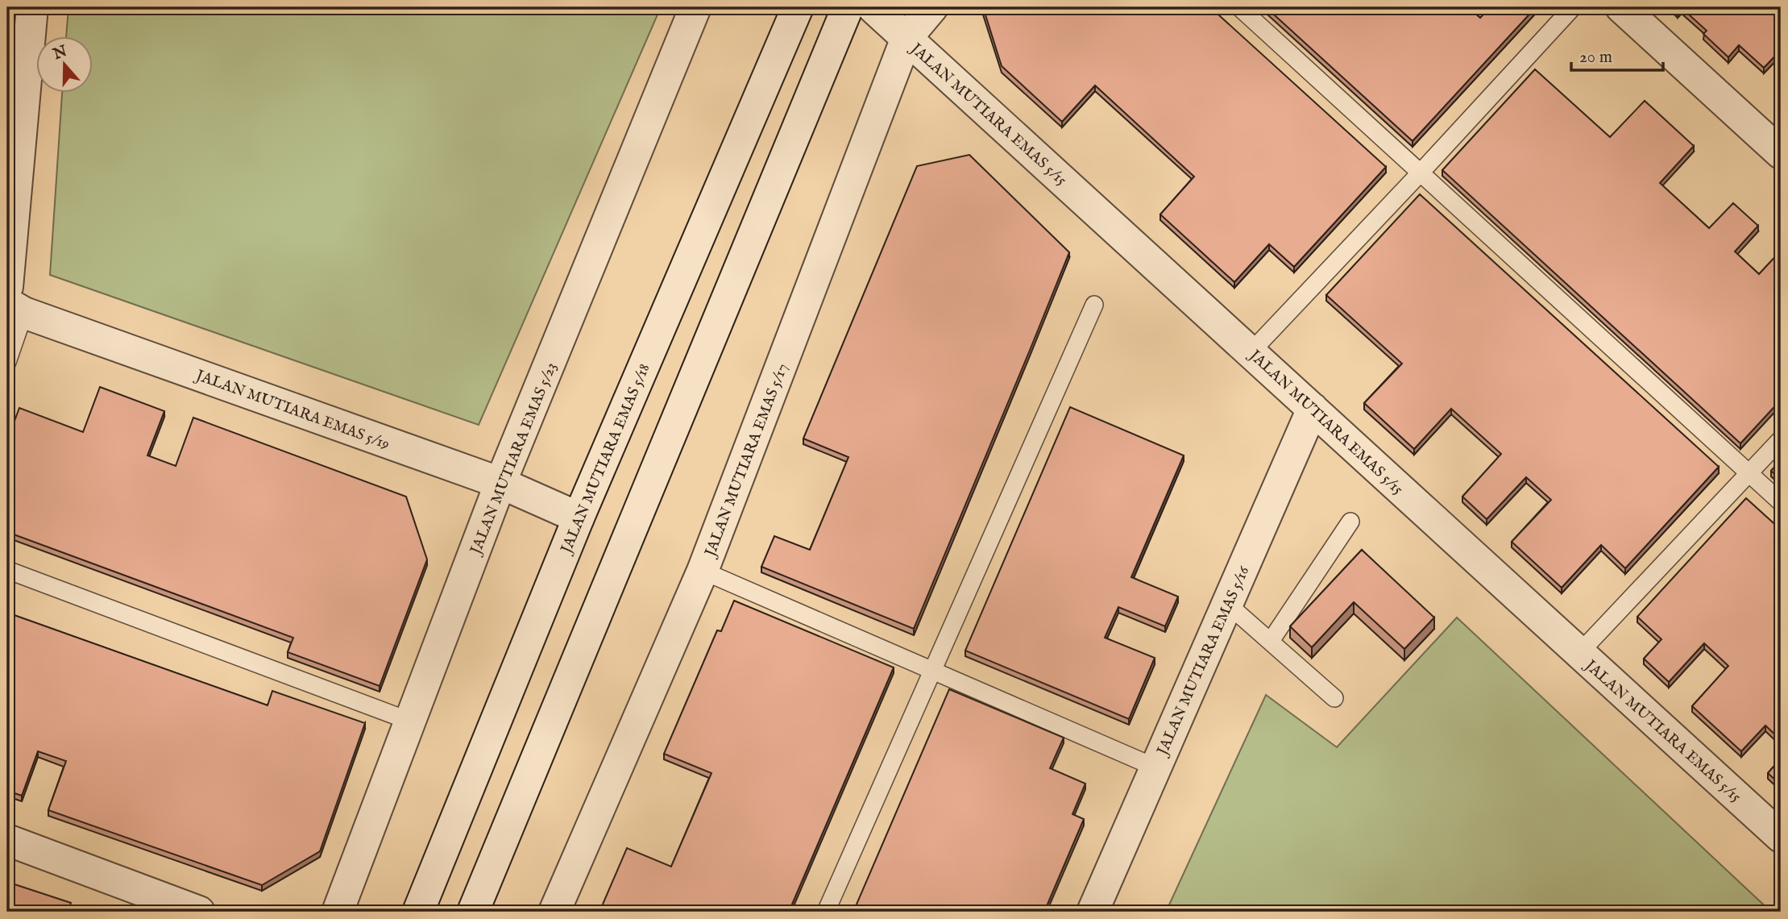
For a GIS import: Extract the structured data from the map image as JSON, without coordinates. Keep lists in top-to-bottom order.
{
  "streets": {
    "street": [
      "JALAN MUTIARA EMAS 5/15",
      "JALAN MUTIARA EMAS 5/19",
      "JALAN MUTIARA EMAS 5/23",
      "JALAN MUTIARA EMAS 5/18",
      "JALAN MUTIARA EMAS 5/17",
      "JALAN MUTIARA EMAS 5/16"
    ]
  },
  "crossings": [
    ["JALAN MUTIARA EMAS 5/15", "JALAN MUTIARA EMAS 5/17"],
    ["JALAN MUTIARA EMAS 5/15", "JALAN MUTIARA EMAS 5/16"],
    ["JALAN MUTIARA EMAS 5/19", "JALAN MUTIARA EMAS 5/23"],
    ["JALAN MUTIARA EMAS 5/19", "JALAN MUTIARA EMAS 5/18"]
  ],
  "scale_bar": "20 m",
  "north": "top"
}
